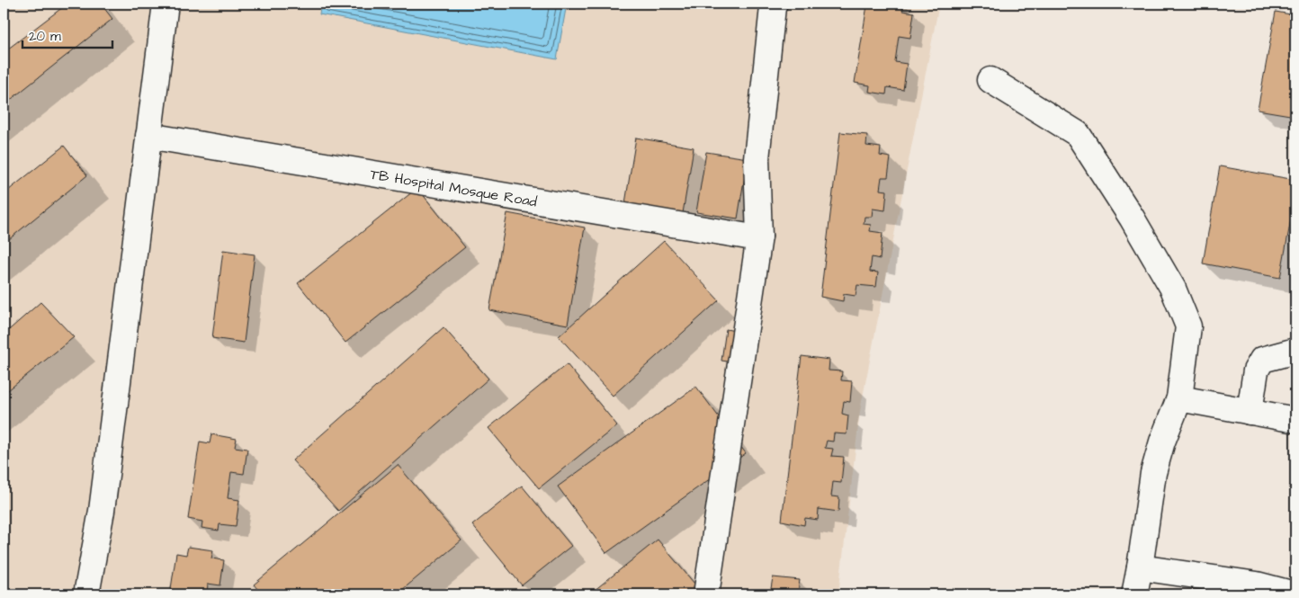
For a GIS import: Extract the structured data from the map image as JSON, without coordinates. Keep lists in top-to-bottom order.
{
  "streets": {
    "street": ["TB Hospital Mosque Road"]
  },
  "scale_bar": "20 m"
}
